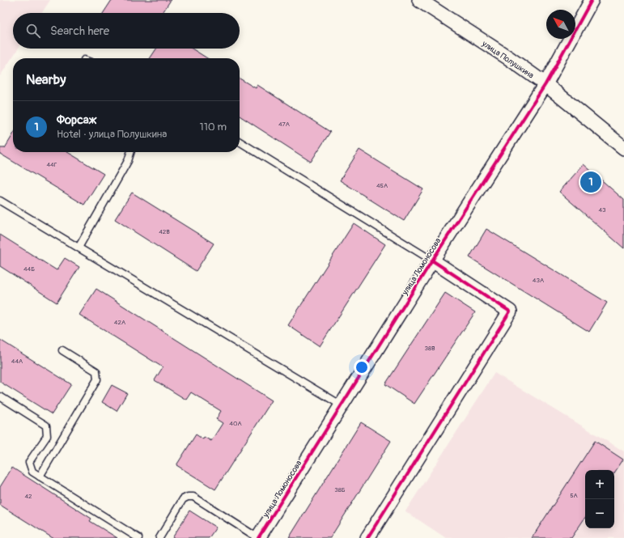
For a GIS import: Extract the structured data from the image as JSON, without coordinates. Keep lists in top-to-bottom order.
{
  "streets": {
    "street": ["улица Полушкина", "улица Ломоносова"]
  },
  "crossings": [
    ["улица Полушкина", "улица Ломоносова"]
  ],
  "house_numbers": [
    "47А",
    "44Г",
    "45А",
    "43",
    "42В",
    "44Б",
    "43А",
    "42А",
    "38В",
    "44А",
    "40А",
    "38Б",
    "5А",
    "42"
  ],
  "north": "top left",
  "page": {
    "search": "Search here",
    "heading": "Nearby",
    "list": [
      {
        "mark": "1",
        "name": "Форсаж",
        "note": "Hotel · улица Полушкина",
        "value": "110 m"
      }
    ],
    "pins": "1",
    "map_buttons": ["+", "−"]
  }
}
